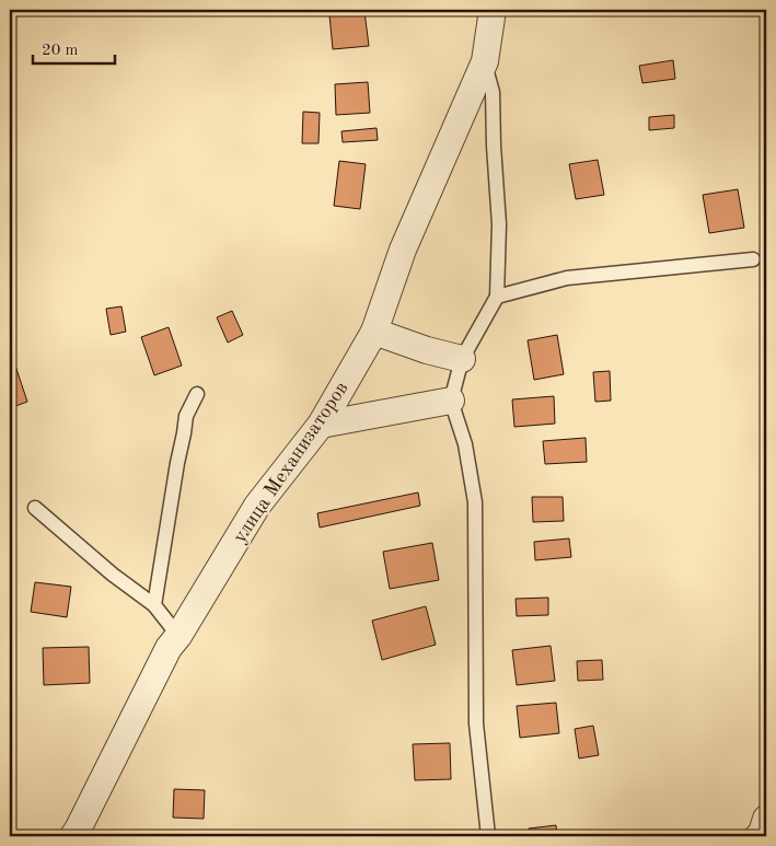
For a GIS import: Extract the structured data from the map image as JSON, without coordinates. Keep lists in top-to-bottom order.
{
  "streets": {
    "street": ["улица Механизаторов"]
  },
  "scale_bar": "20 m"
}
